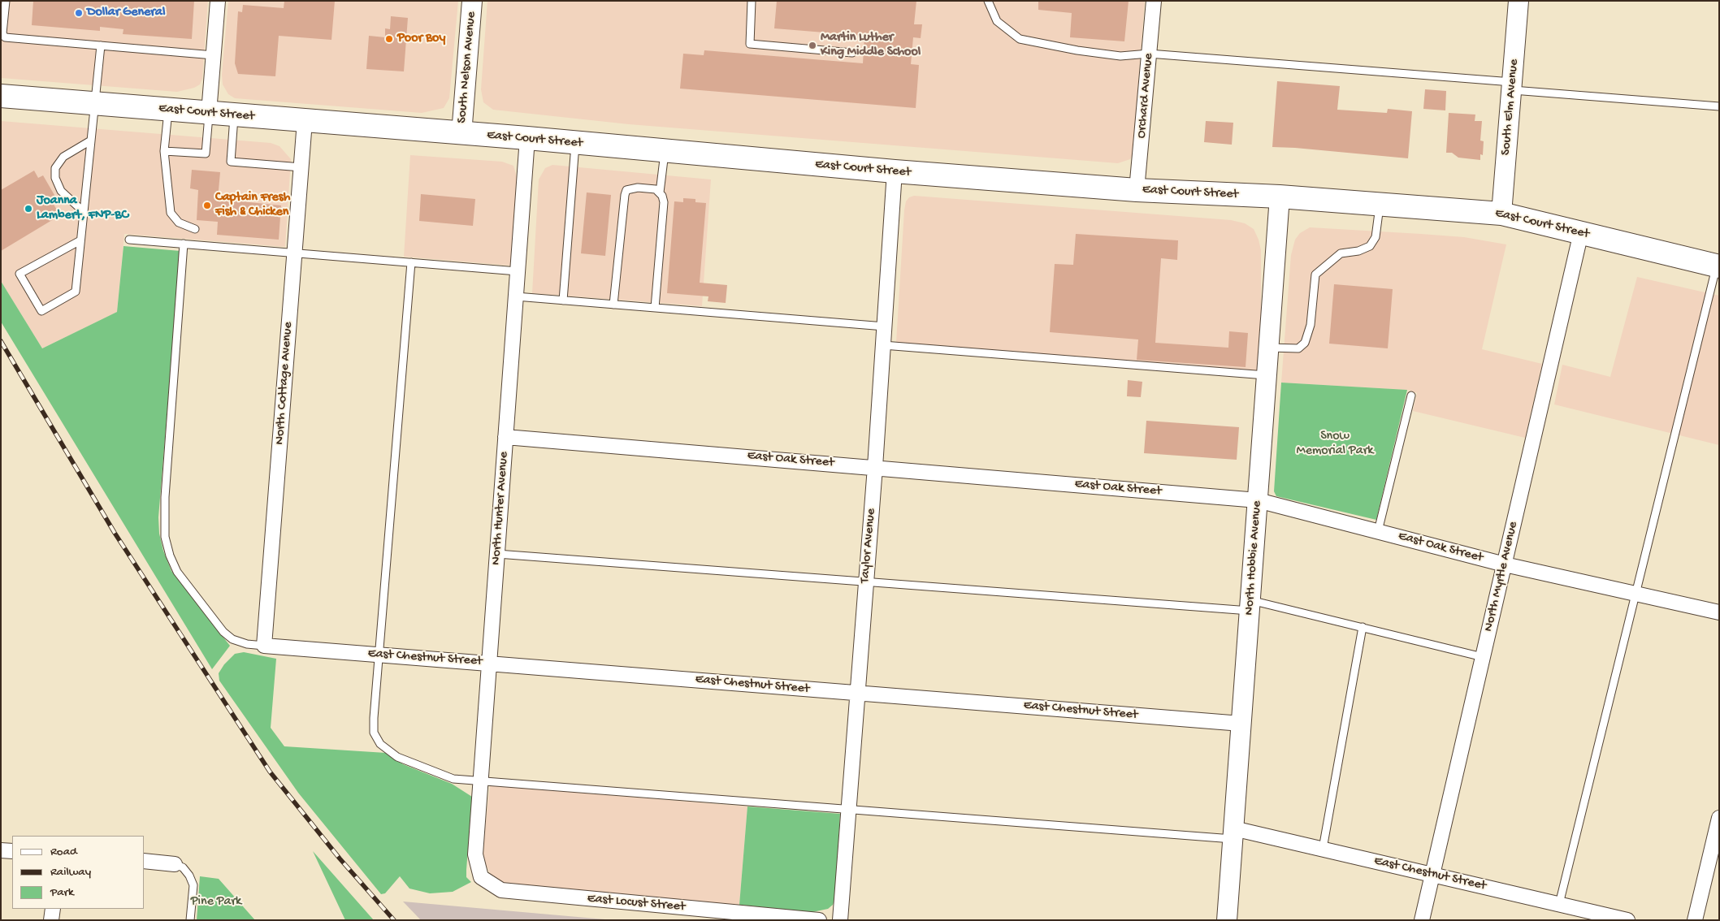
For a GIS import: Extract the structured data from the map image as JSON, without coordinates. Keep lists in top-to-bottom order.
{
  "streets": {
    "main road": [
      "South Nelson Avenue",
      "South Elm Avenue",
      "East Court Street",
      "North Hobbie Avenue"
    ],
    "street": [
      "Orchard Avenue",
      "North Cottage Avenue",
      "East Oak Street",
      "North Hunter Avenue",
      "Taylor Avenue",
      "North Myrtle Avenue",
      "East Chestnut Street",
      "East Locust Street"
    ]
  },
  "crossings": [
    ["South Nelson Avenue", "East Court Street"],
    ["Orchard Avenue", "East Court Street"],
    ["South Elm Avenue", "East Court Street"],
    ["East Court Street", "North Cottage Avenue"],
    ["East Court Street", "North Hunter Avenue"],
    ["East Court Street", "Taylor Avenue"],
    ["East Court Street", "North Hobbie Avenue"],
    ["East Court Street", "North Myrtle Avenue"],
    ["North Cottage Avenue", "East Chestnut Street"],
    ["East Oak Street", "North Hunter Avenue"],
    ["East Oak Street", "Taylor Avenue"],
    ["East Oak Street", "North Hobbie Avenue"],
    ["East Oak Street", "North Myrtle Avenue"],
    ["North Hunter Avenue", "East Chestnut Street"],
    ["North Hunter Avenue", "East Locust Street"],
    ["Taylor Avenue", "East Chestnut Street"],
    ["North Hobbie Avenue", "East Chestnut Street"],
    ["North Myrtle Avenue", "East Chestnut Street"]
  ],
  "parks": ["Snow Memorial Park", "Pine Park"],
  "places": [
    "Dollar General",
    "Poor Boy",
    "Martin Luther King Middle School",
    "Captain Fresh Fish & Chicken",
    "Joanna Lambert, FNP-BC"
  ],
  "legend": ["Road", "Railway", "Park"]
}
